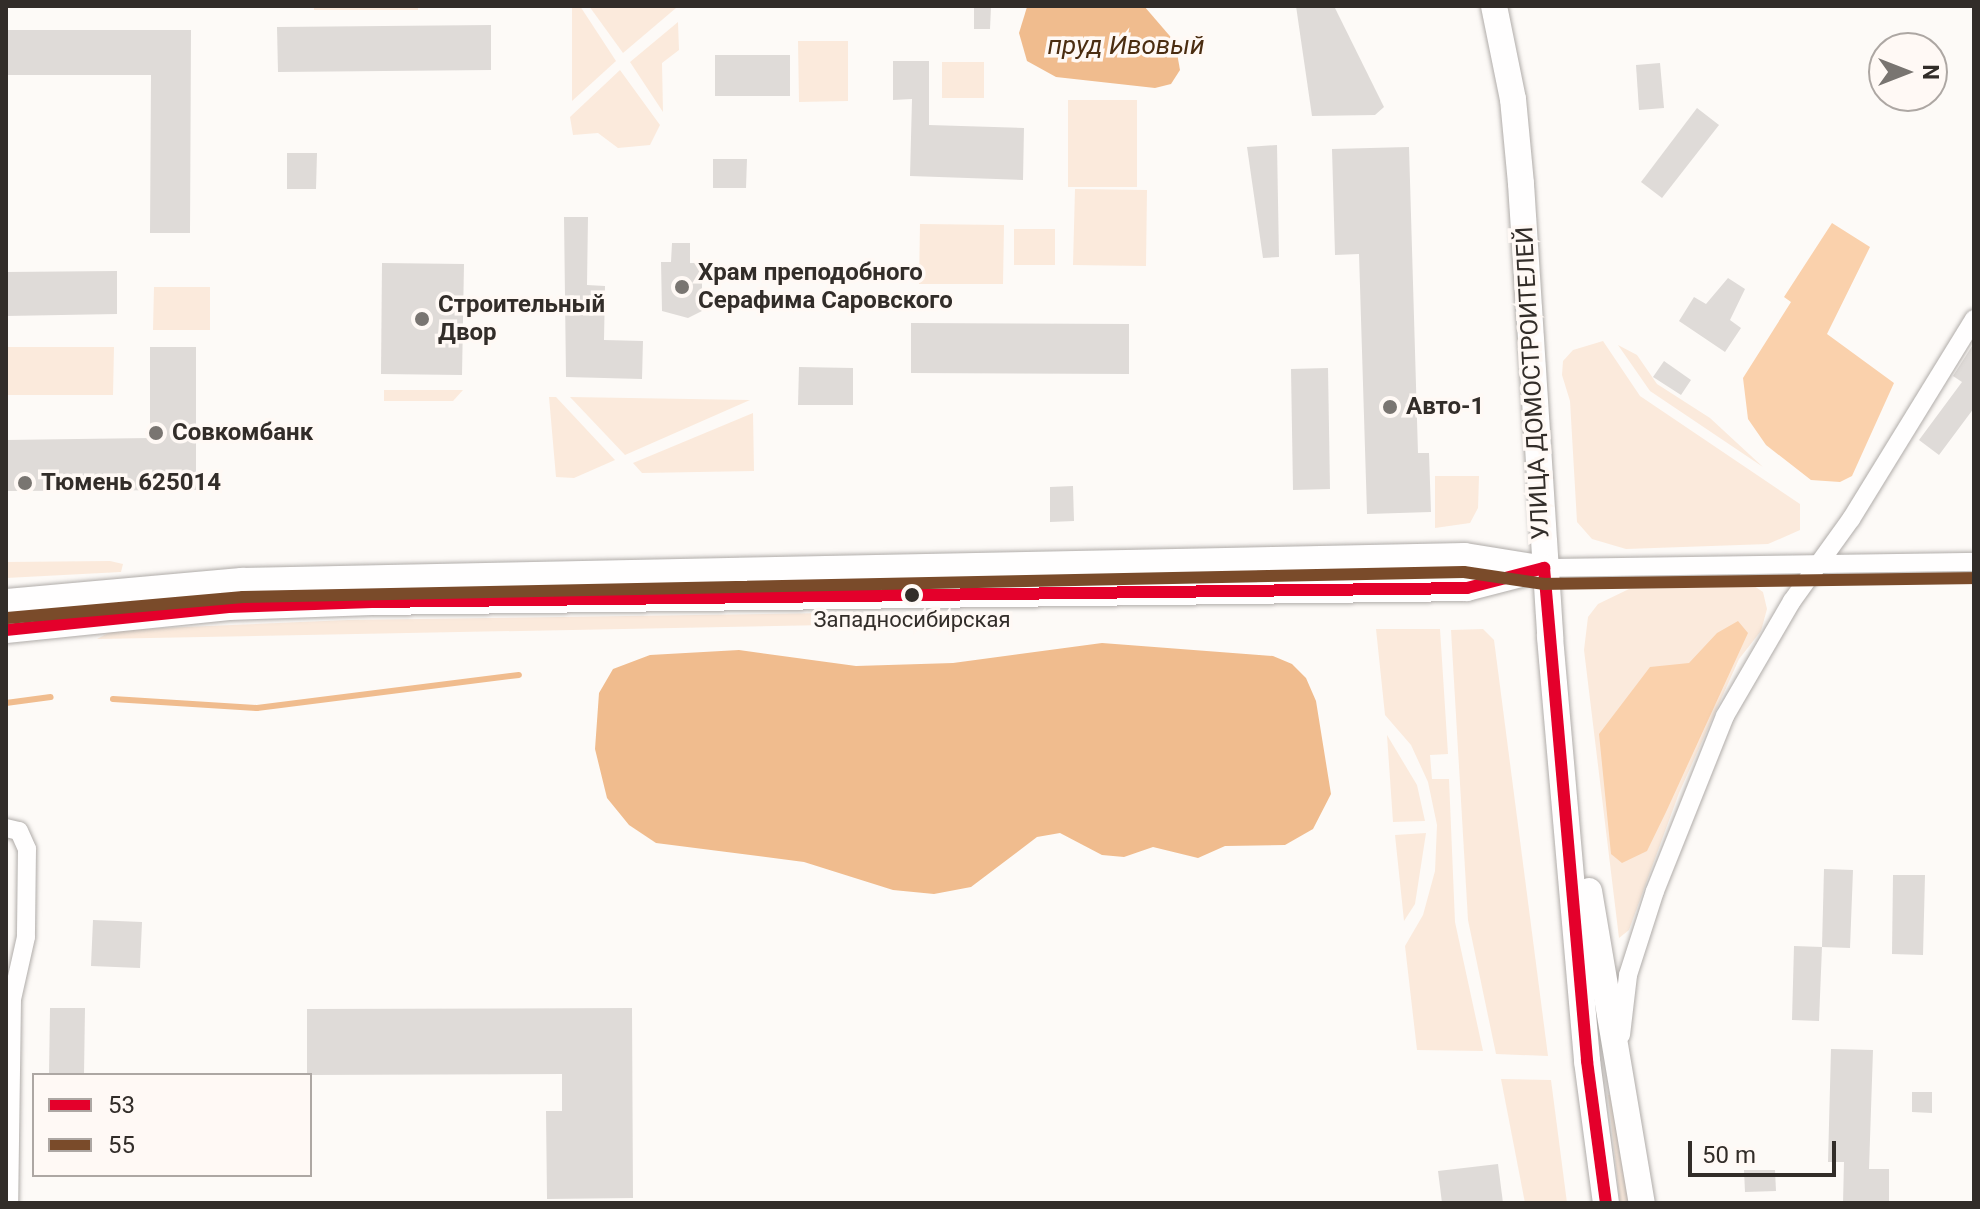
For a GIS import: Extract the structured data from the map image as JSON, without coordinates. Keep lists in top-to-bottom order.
{
  "streets": {
    "main road": ["УЛИЦА ДОМОСТРОИТЕЛЕЙ"]
  },
  "water": ["пруд Ивовый"],
  "places": [
    "Храм преподобного Серафима Саровского",
    "Строительный Двор",
    "Авто-1",
    "Совкомбанк",
    "Тюмень 625014",
    "Западносибирская"
  ],
  "lines": ["transit line 53", "transit line 55"],
  "legend": ["53", "55"],
  "scale_bar": "50 m",
  "north": "right"
}
